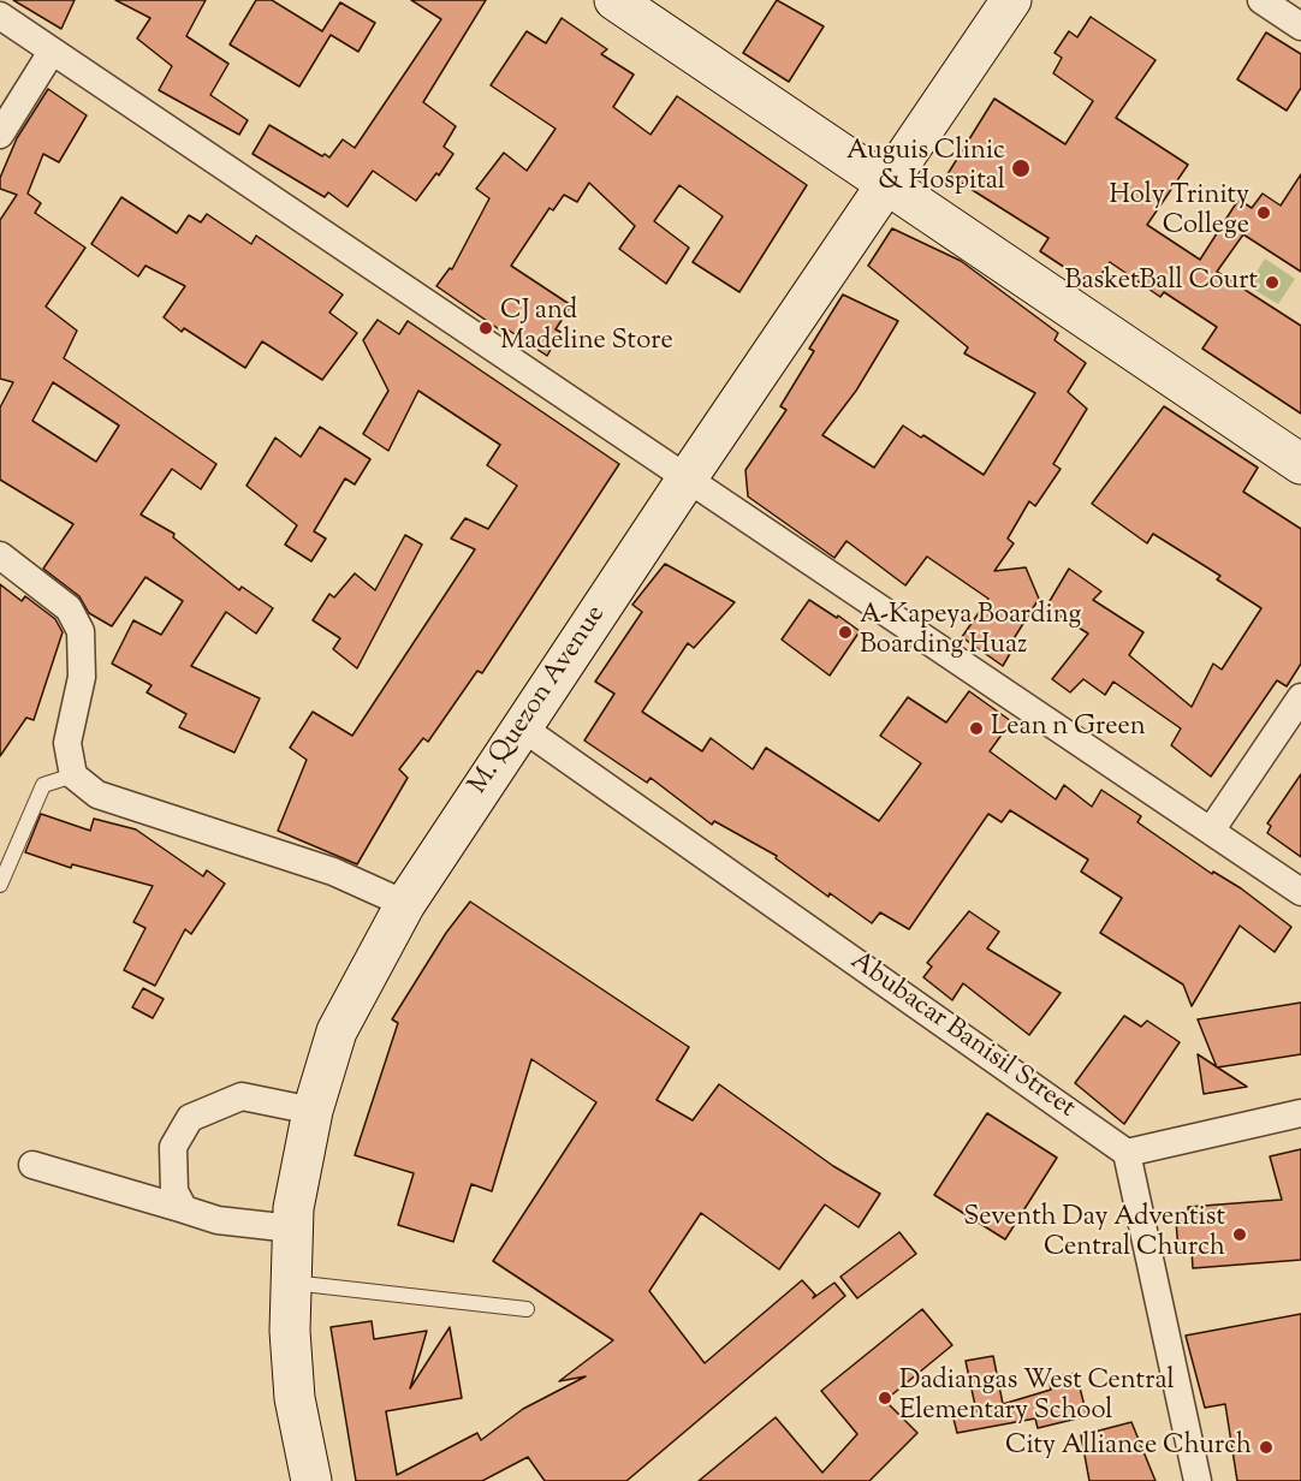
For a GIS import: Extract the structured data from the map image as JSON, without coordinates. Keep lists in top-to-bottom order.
{
  "streets": {
    "street": ["M. Quezon Avenue", "Abubacar Banisil Street"]
  },
  "crossings": [
    ["M. Quezon Avenue", "Abubacar Banisil Street"]
  ],
  "places": [
    "Auguis Clinic & Hospital",
    "Holy Trinity College",
    "BasketBall Court",
    "CJ and Madeline Store",
    "A-Kapeya Boarding Boarding Huaz",
    "Lean n Green",
    "Seventh Day Adventist Central Church",
    "Dadiangas West Central Elementary School",
    "City Alliance Church"
  ]
}
